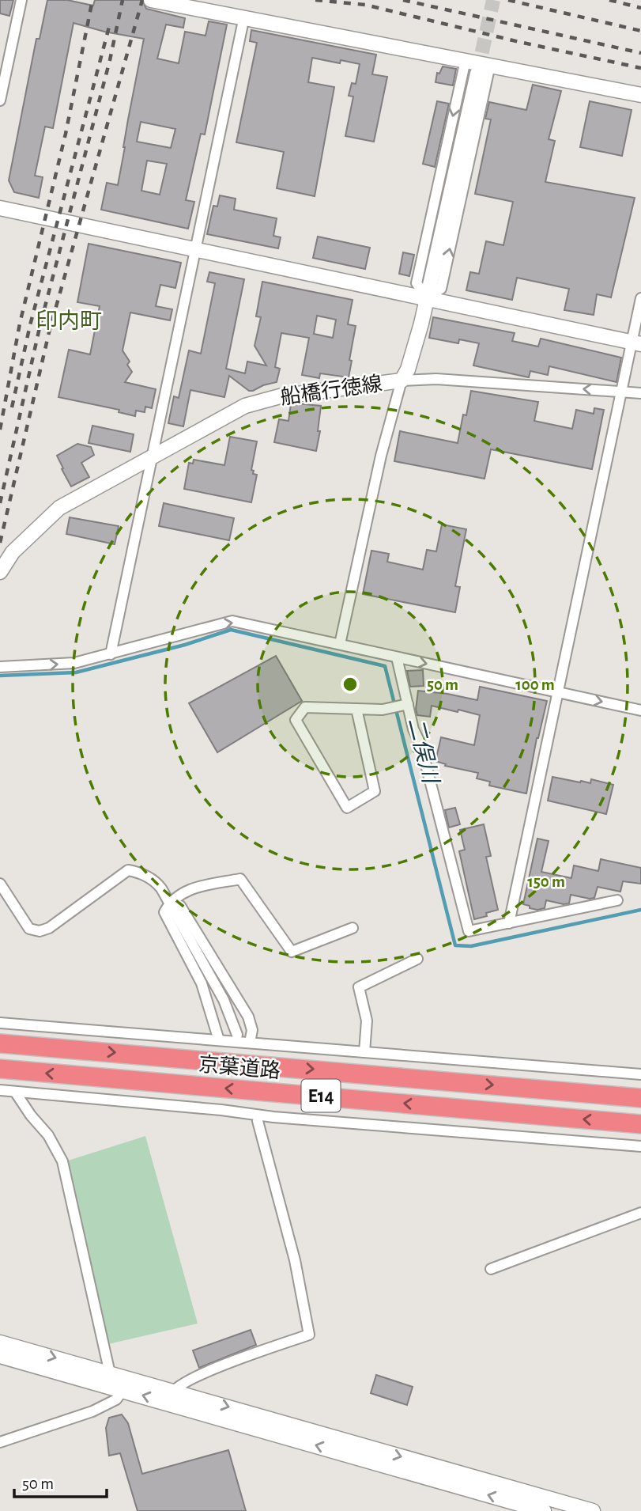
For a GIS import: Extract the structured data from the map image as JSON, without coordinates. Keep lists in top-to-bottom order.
{
  "streets": {
    "highway": ["京葉道路", "E14"],
    "street": ["船橋行徳線"]
  },
  "districts": ["印内町"],
  "water": ["二俣川"],
  "scale_bar": "50 m",
  "rings": ["50 m", "100 m", "150 m"]
}
